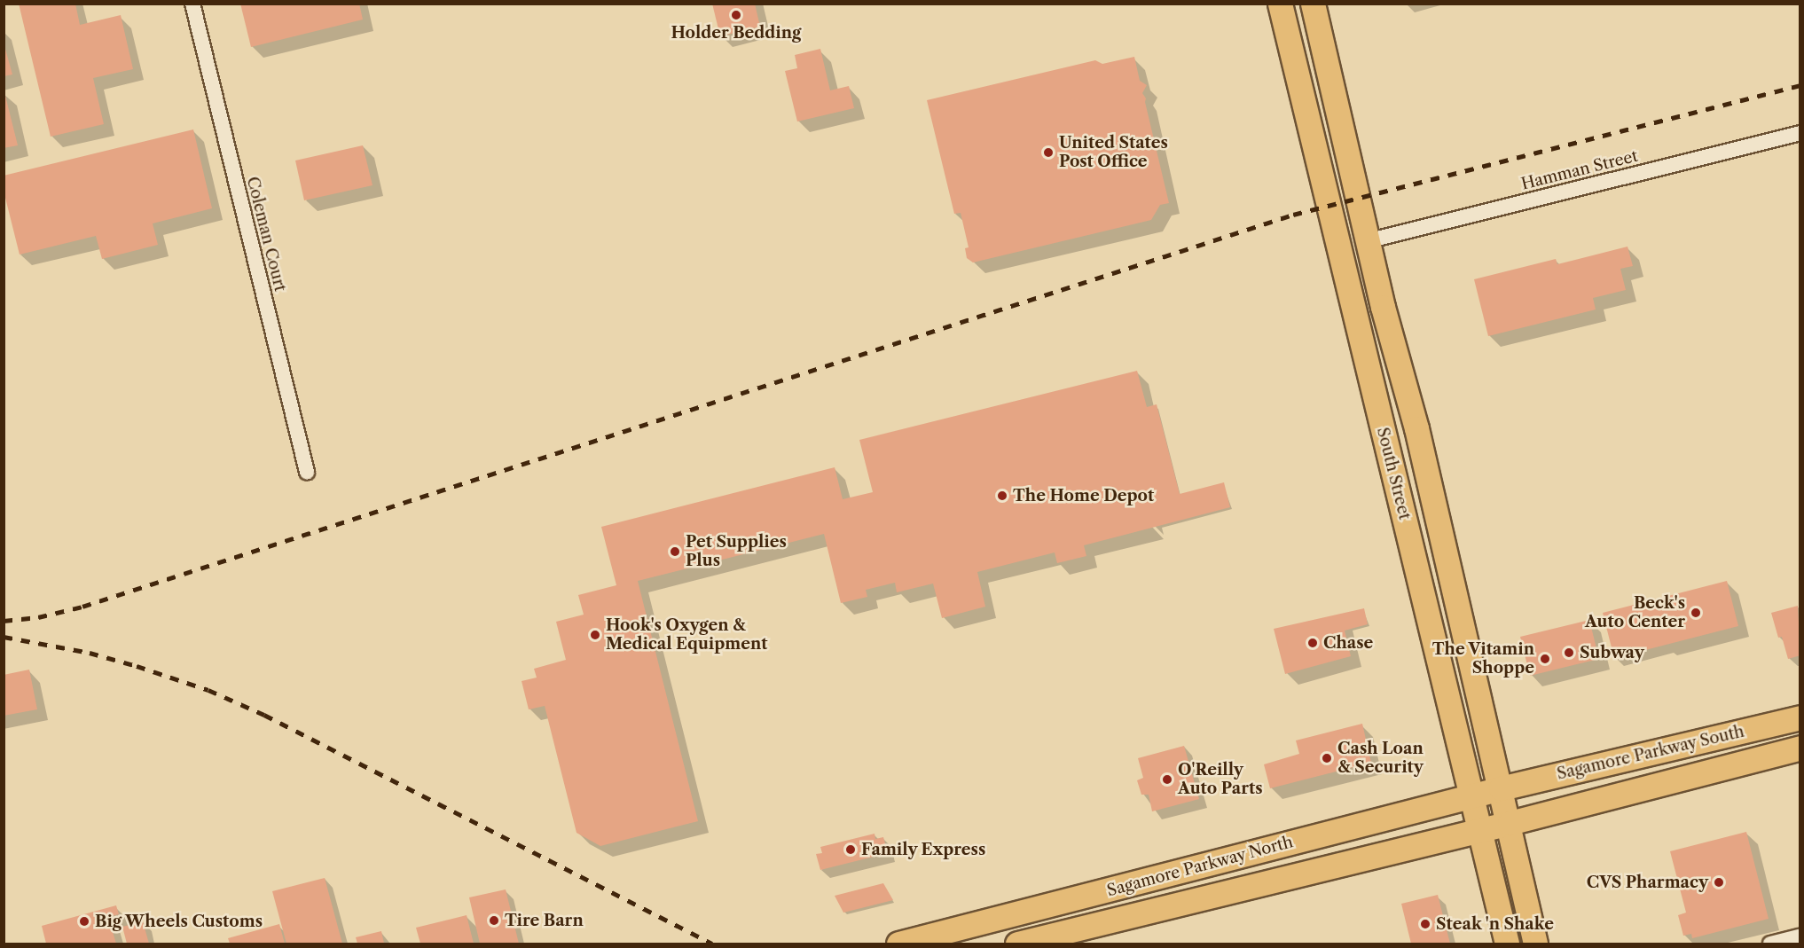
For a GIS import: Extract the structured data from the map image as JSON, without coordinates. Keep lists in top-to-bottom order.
{
  "streets": {
    "main road": ["South Street", "Sagamore Parkway South", "Sagamore Parkway North"],
    "street": ["Hamman Street", "Coleman Court"]
  },
  "crossings": [
    ["Hamman Street", "South Street"],
    ["South Street", "Sagamore Parkway South"],
    ["South Street", "Sagamore Parkway North"],
    ["Sagamore Parkway South", "Sagamore Parkway North"]
  ],
  "places": [
    "Holder Bedding",
    "United States Post Office",
    "The Home Depot",
    "Pet Supplies Plus",
    "Beck's Auto Center",
    "Hook's Oxygen & Medical Equipment",
    "Chase",
    "Subway",
    "The Vitamin Shoppe",
    "Cash Loan & Security",
    "O'Reilly Auto Parts",
    "Family Express",
    "CVS Pharmacy",
    "Tire Barn",
    "Big Wheels Customs",
    "Steak 'n Shake"
  ]
}
